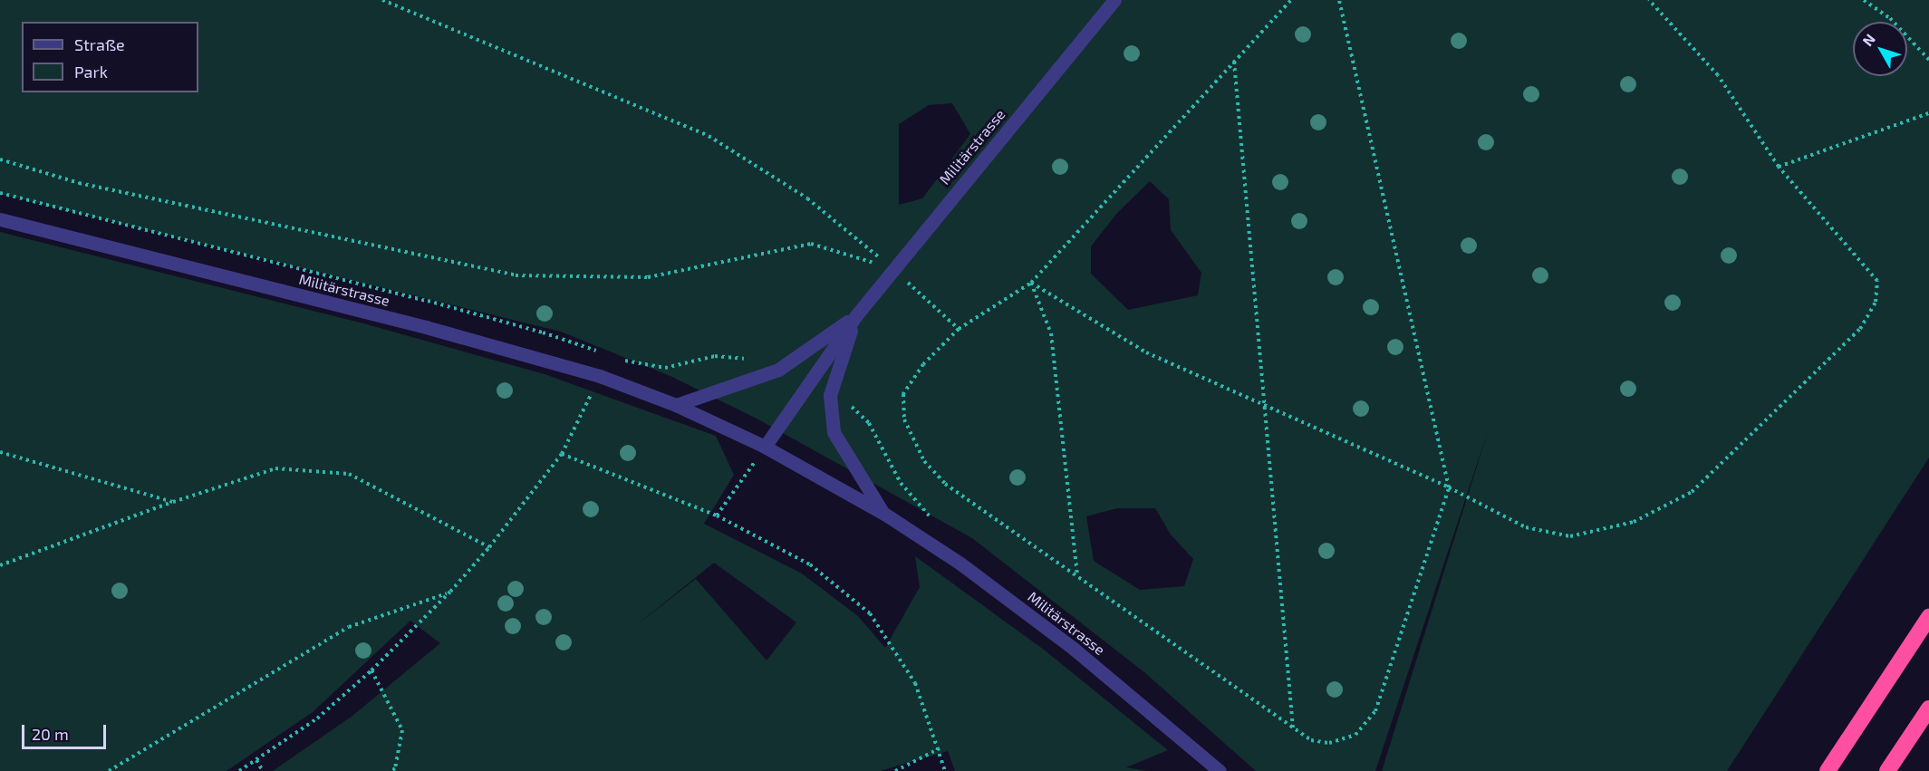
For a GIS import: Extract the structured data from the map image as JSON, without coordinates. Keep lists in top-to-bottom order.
{
  "streets": {
    "street": ["Militärstrasse"]
  },
  "legend": ["Straße", "Park"],
  "scale_bar": "20 m",
  "north": "top left"
}
